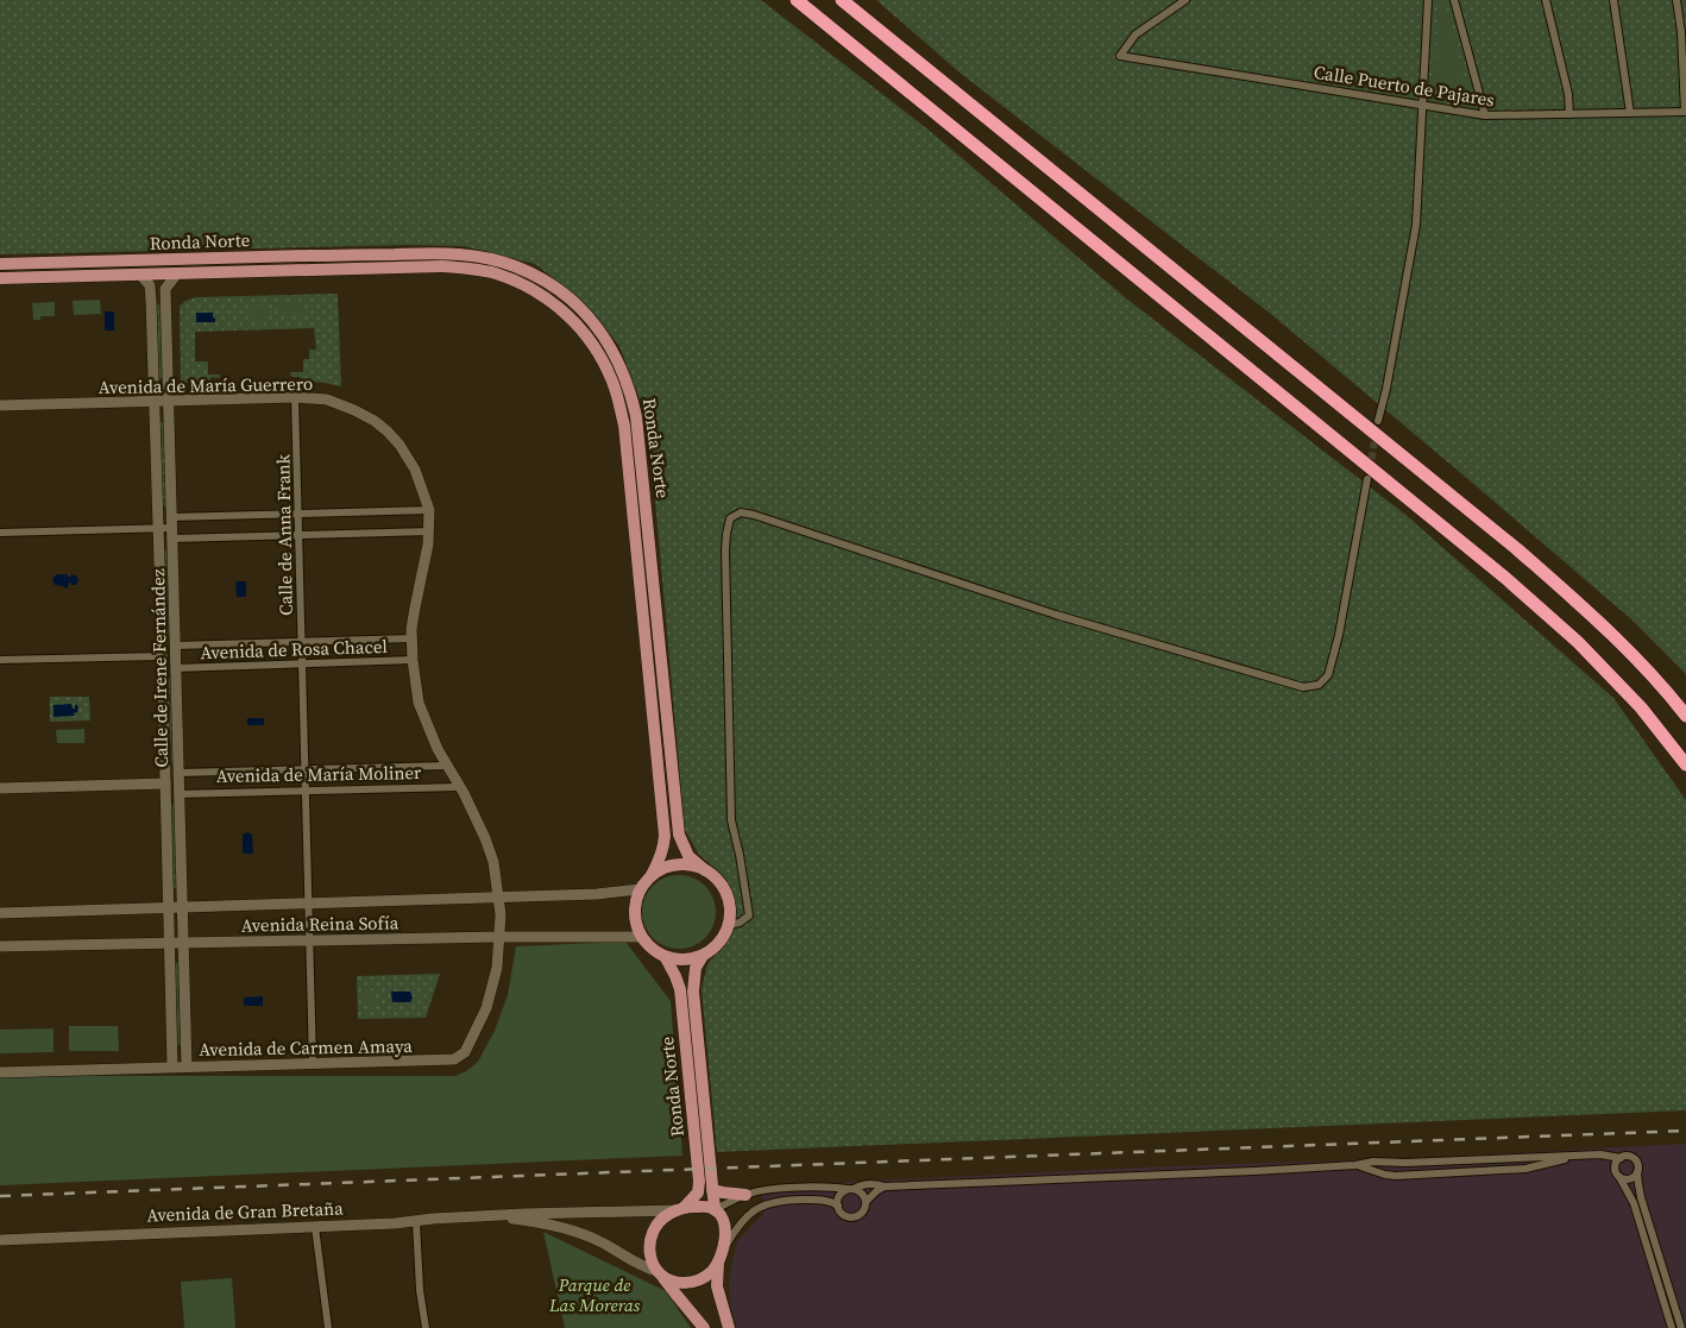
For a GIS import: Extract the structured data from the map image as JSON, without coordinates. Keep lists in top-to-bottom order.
{
  "streets": {
    "main road": ["Ronda Norte", "Avenida de Gran Bretaña"],
    "street": [
      "Calle Puerto de Pajares",
      "Avenida de María Guerrero",
      "Calle de Anna Frank",
      "Avenida de Rosa Chacel",
      "Calle de Irene Fernández",
      "Avenida de María Moliner",
      "Avenida Reina Sofía",
      "Avenida de Carmen Amaya"
    ]
  },
  "crossings": [
    ["Ronda Norte", "Calle de Irene Fernández"],
    ["Ronda Norte", "Avenida Reina Sofía"],
    ["Ronda Norte", "Avenida de Gran Bretaña"],
    ["Avenida de María Guerrero", "Calle de Anna Frank"],
    ["Avenida de María Guerrero", "Avenida de Rosa Chacel"],
    ["Avenida de María Guerrero", "Calle de Irene Fernández"],
    ["Avenida de María Guerrero", "Avenida de María Moliner"],
    ["Avenida de María Guerrero", "Avenida Reina Sofía"],
    ["Avenida de María Guerrero", "Avenida de Carmen Amaya"],
    ["Calle de Anna Frank", "Avenida de Rosa Chacel"],
    ["Calle de Anna Frank", "Avenida de María Moliner"],
    ["Calle de Anna Frank", "Avenida Reina Sofía"],
    ["Calle de Anna Frank", "Avenida de Carmen Amaya"],
    ["Avenida de Rosa Chacel", "Calle de Irene Fernández"],
    ["Calle de Irene Fernández", "Avenida de María Moliner"],
    ["Calle de Irene Fernández", "Avenida Reina Sofía"],
    ["Calle de Irene Fernández", "Avenida de Carmen Amaya"],
    ["Avenida Reina Sofía", "Avenida de Carmen Amaya"]
  ],
  "parks": ["Parque de Las Moreras"]
}
